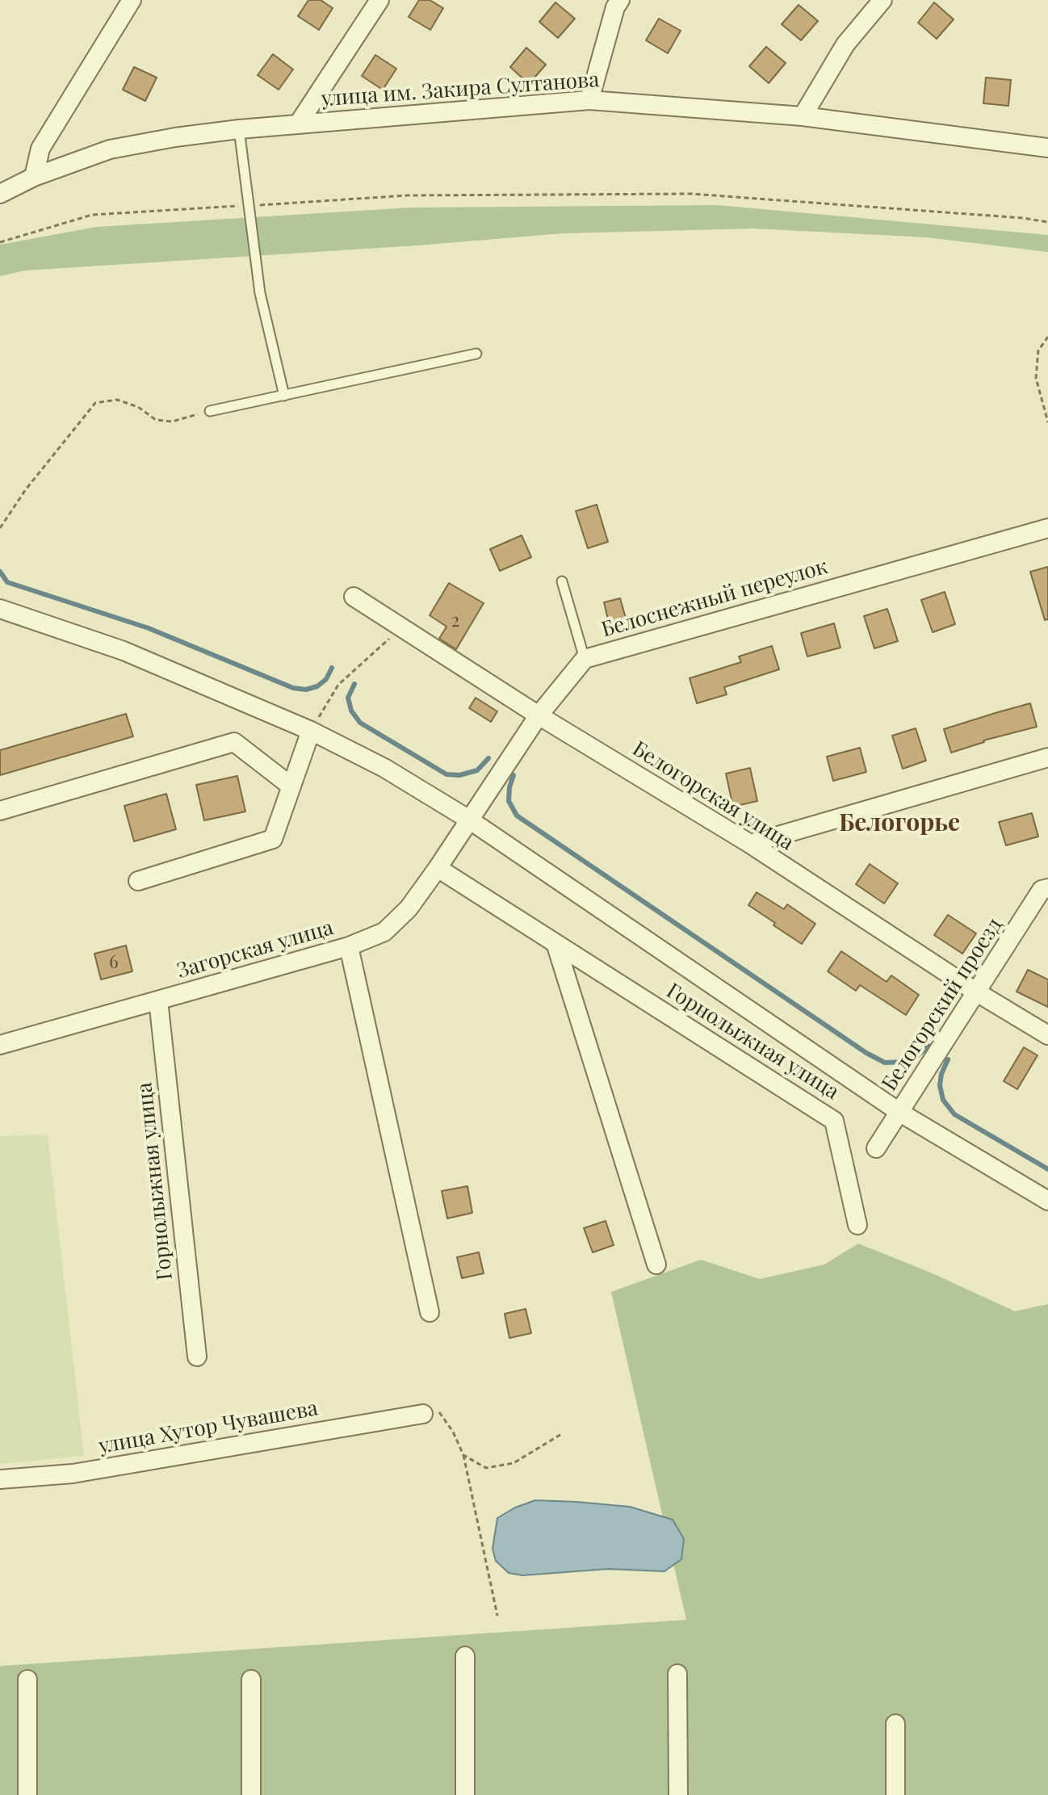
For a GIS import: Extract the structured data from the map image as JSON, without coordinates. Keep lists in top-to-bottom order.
{
  "streets": {
    "street": [
      "улица им. Закира Султанова",
      "Белоснежный переулок",
      "Белогорская улица",
      "Загорская улица",
      "Белогорский проезд",
      "Горнолыжная улица",
      "улица Хутор Чувашева"
    ]
  },
  "crossings": [
    ["Белоснежный переулок", "Белогорская улица"],
    ["Белоснежный переулок", "Загорская улица"],
    ["Белогорская улица", "Белогорский проезд"],
    ["Загорская улица", "Горнолыжная улица"]
  ],
  "districts": ["Белогорье"],
  "house_numbers": ["2", "6"]
}
